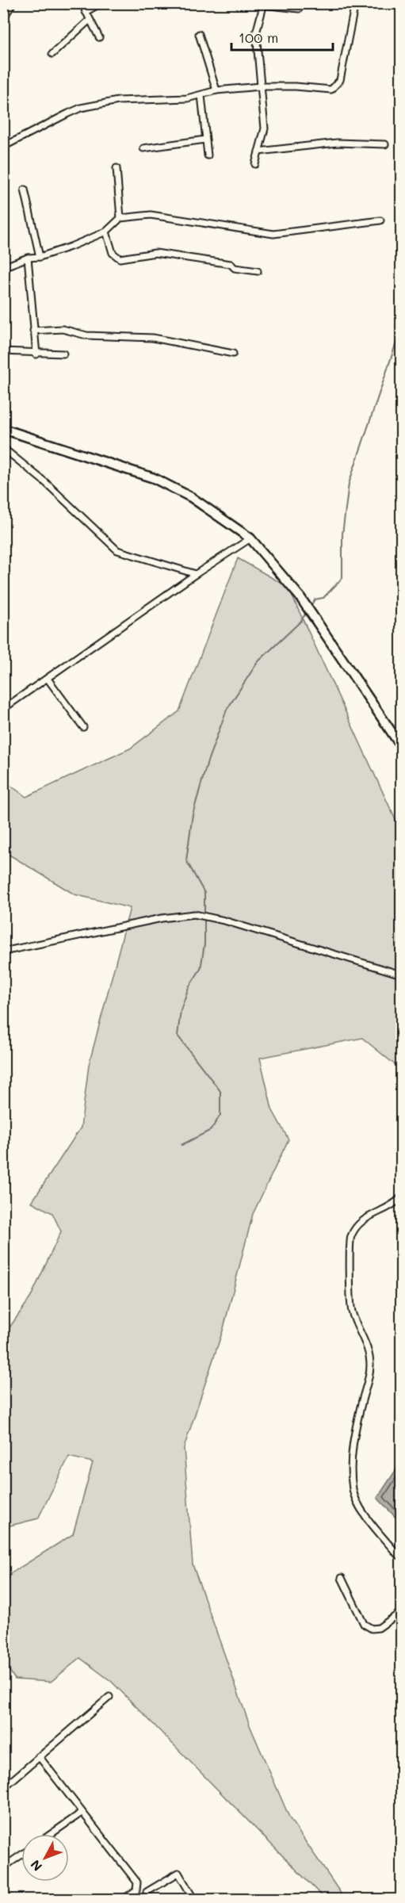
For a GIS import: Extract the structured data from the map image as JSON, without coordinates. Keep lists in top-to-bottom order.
{
  "scale_bar": "100 m",
  "north": "bottom left"
}
